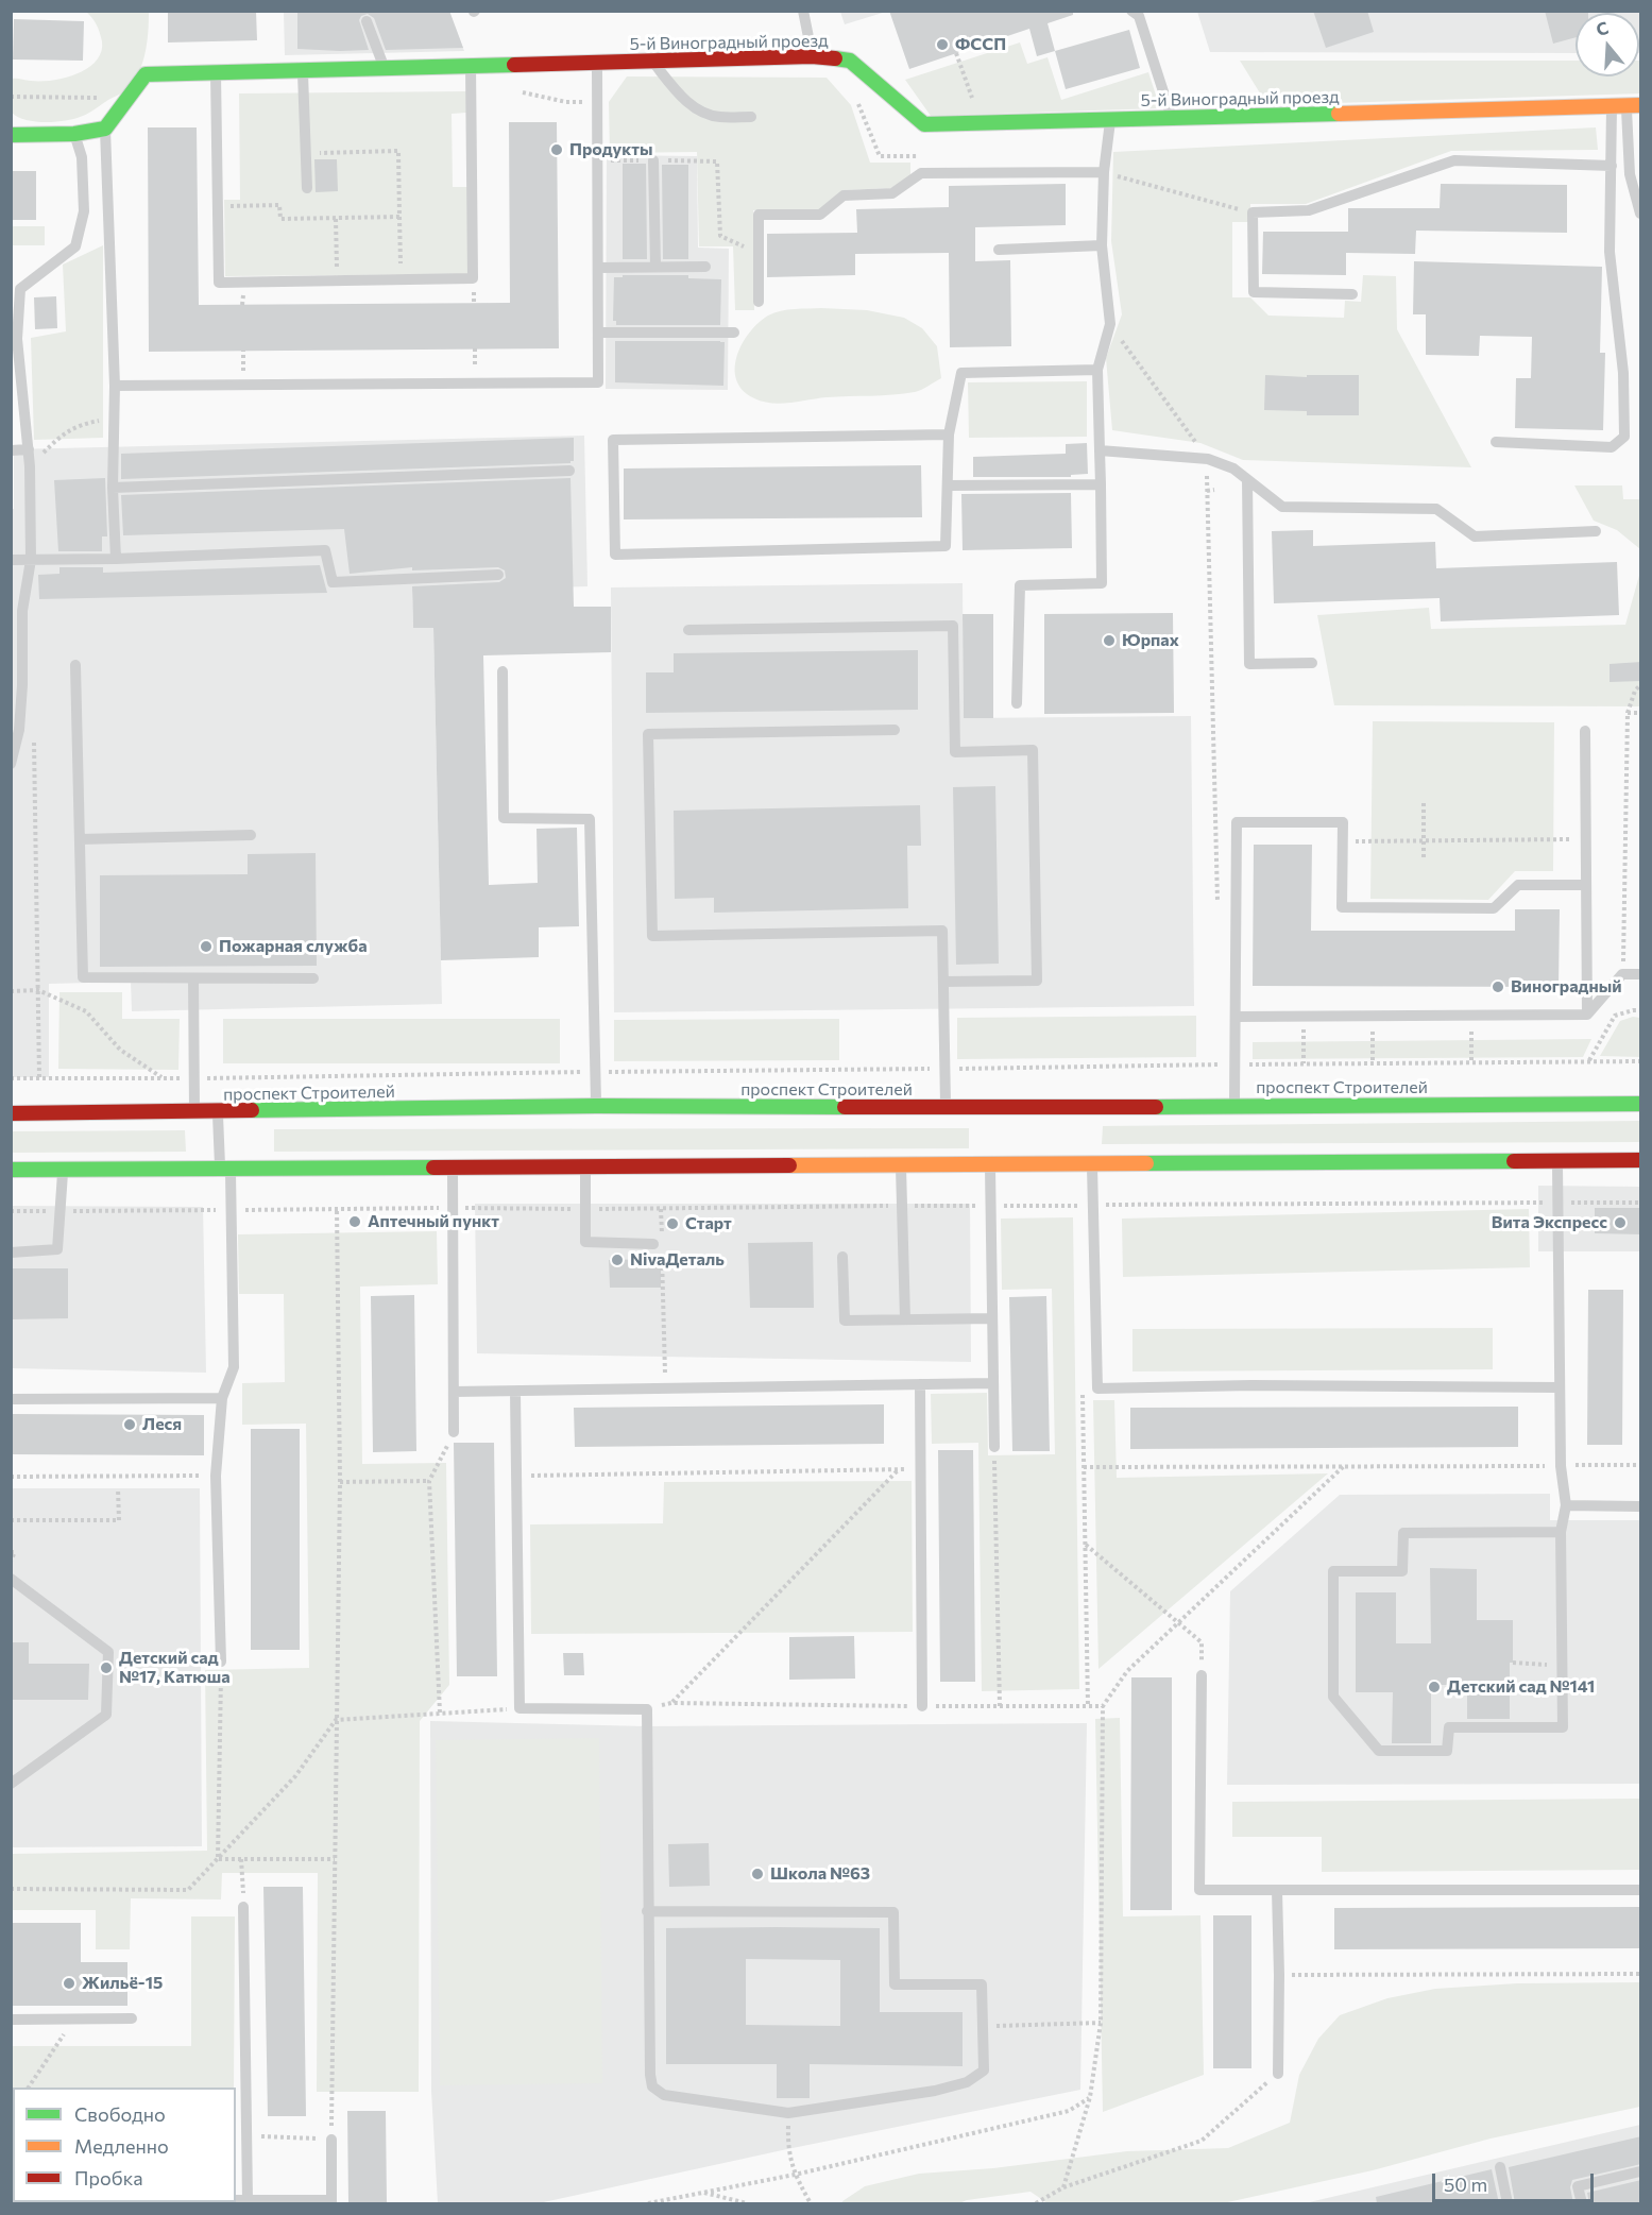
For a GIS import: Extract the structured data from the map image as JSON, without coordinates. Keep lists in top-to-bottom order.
{
  "streets": {
    "main road": ["5-й Виноградный проезд", "проспект Строителей"]
  },
  "places": [
    "ФССП",
    "Продукты",
    "Юрпах",
    "Пожарная служба",
    "Виноградный",
    "Аптечный пункт",
    "Вита Экспресс",
    "Старт",
    "NivaДеталь",
    "Леся",
    "Детский сад №17, Катюша",
    "Детский сад №141",
    "Школа №63",
    "Жильё-15"
  ],
  "legend": ["Свободно", "Медленно", "Пробка"],
  "scale_bar": "50 m",
  "north": "top"
}
